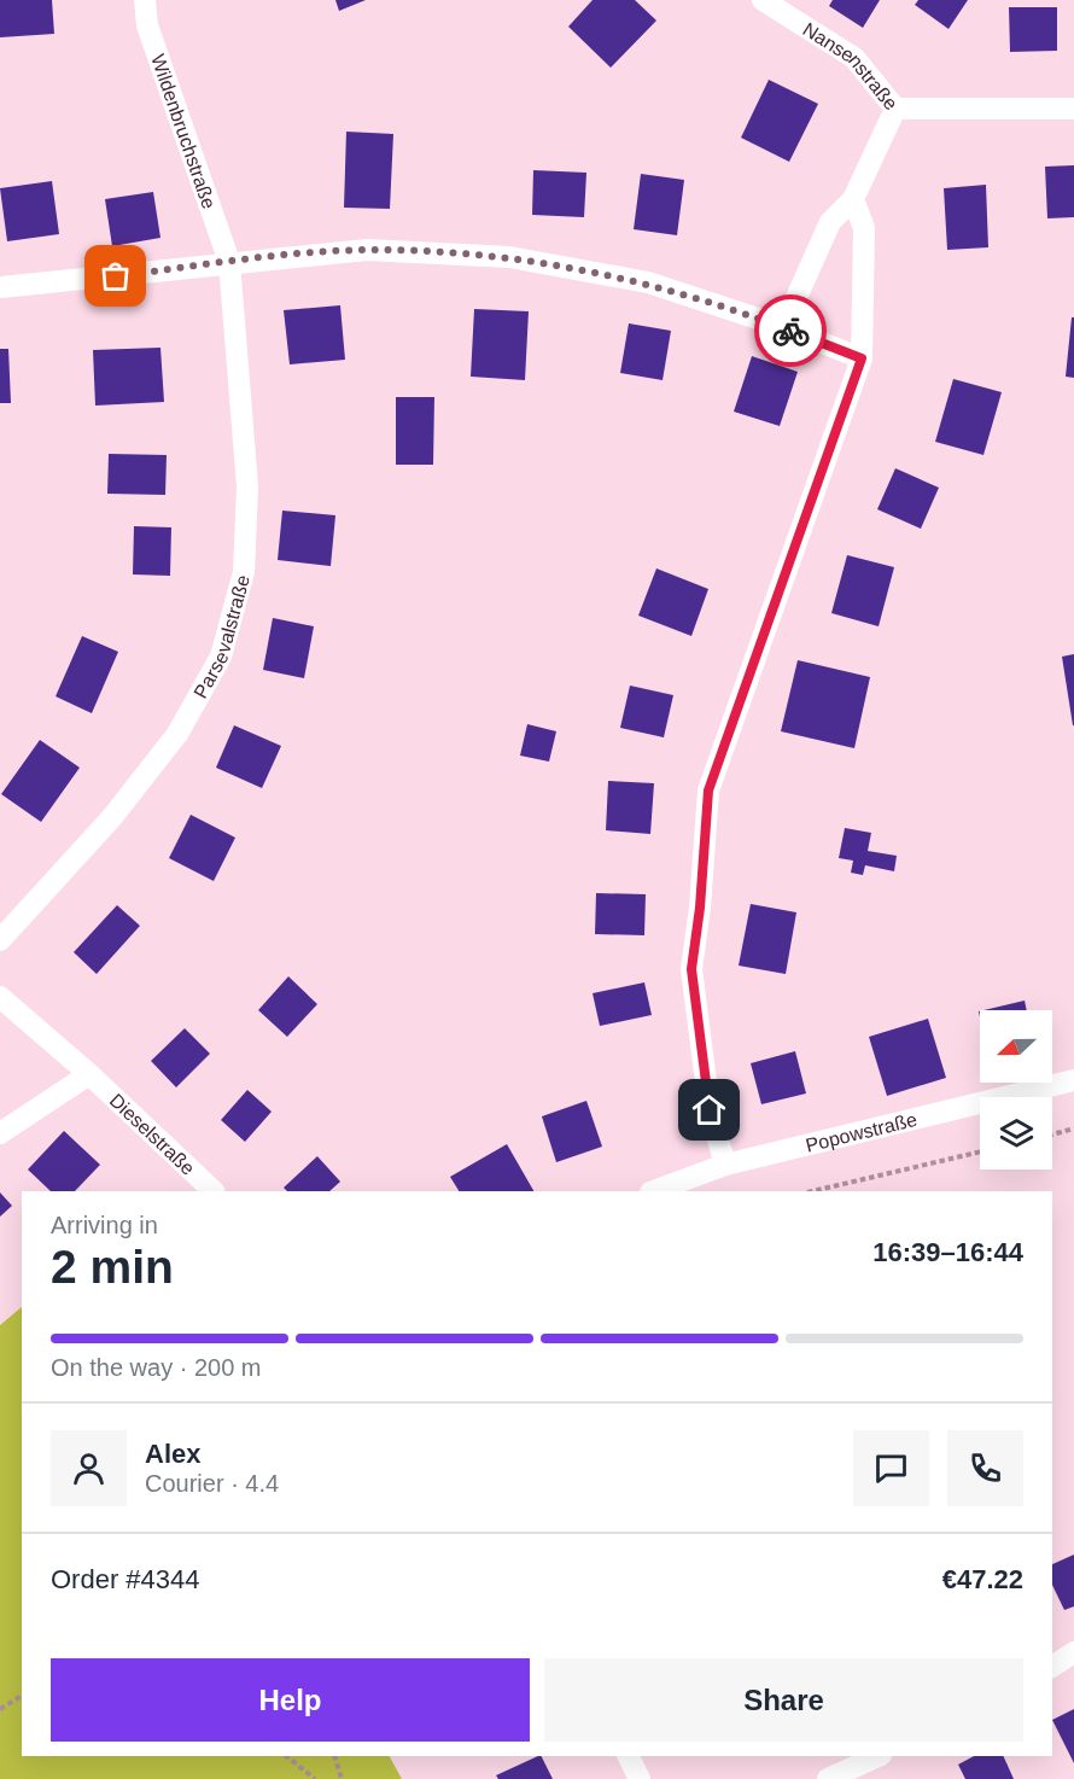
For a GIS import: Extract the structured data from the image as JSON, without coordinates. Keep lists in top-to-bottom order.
{
  "streets": {
    "street": [
      "Nansenstraße",
      "Wildenbruchstraße",
      "Parsevalstraße",
      "Popowstraße",
      "Dieselstraße"
    ]
  },
  "crossings": [
    ["Wildenbruchstraße", "Parsevalstraße"]
  ],
  "north": "left",
  "page": {
    "heading": ["2 min", "Arriving in", "16:39–16:44"],
    "panel": [
      "Alex",
      "Courier · 4.4",
      "Order #4344",
      "€47.22"
    ],
    "bar": "On the way · 200 m",
    "buttons": ["Help", "Share"]
  }
}
